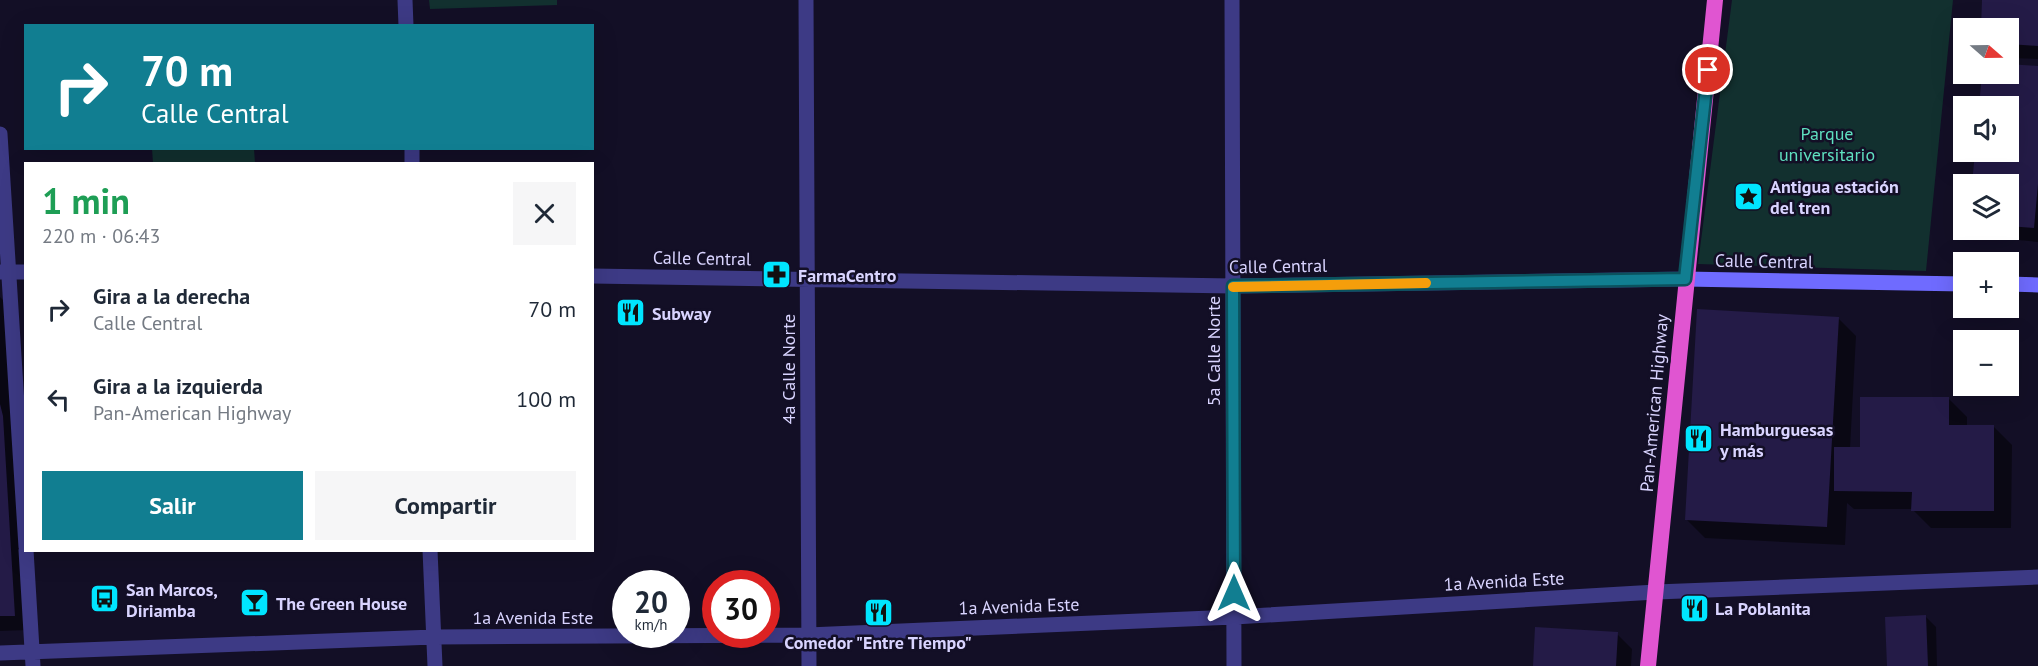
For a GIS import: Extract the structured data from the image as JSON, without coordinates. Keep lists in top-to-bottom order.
{
  "streets": {
    "highway": ["Pan-American Highway"],
    "main road": ["Calle Central"],
    "street": ["5a Calle Norte", "4a Calle Norte", "1a Avenida Este"]
  },
  "crossings": [
    ["Calle Central", "5a Calle Norte"],
    ["Calle Central", "4a Calle Norte"],
    ["Calle Central", "Pan-American Highway"],
    ["5a Calle Norte", "1a Avenida Este"],
    ["4a Calle Norte", "1a Avenida Este"],
    ["Pan-American Highway", "1a Avenida Este"]
  ],
  "parks": ["Parque universitario"],
  "places": {
    "place": ["Antigua estación del tren"],
    "pharmacy": ["FarmaCentro"],
    "restaurant": [
      "Subway",
      "Hamburguesas y más",
      "La Poblanita",
      "Comedor \"Entre Tiempo\""
    ],
    "bus stop": ["San Marcos, Diriamba"],
    "bar": ["The Green House"]
  },
  "north": "right",
  "page": {
    "map_buttons": ["+", "−"],
    "turn": ["70 m", "Calle Central"],
    "heading": ["1 min", "220 m · 06:43"],
    "list": [
      {
        "name": "Gira a la derecha",
        "note": "Calle Central",
        "value": "70 m"
      },
      {
        "name": "Gira a la izquierda",
        "note": "Pan-American Highway",
        "value": "100 m"
      }
    ],
    "buttons": ["Salir", "Compartir"],
    "speed": "20 km/h",
    "limit": "30"
  }
}
